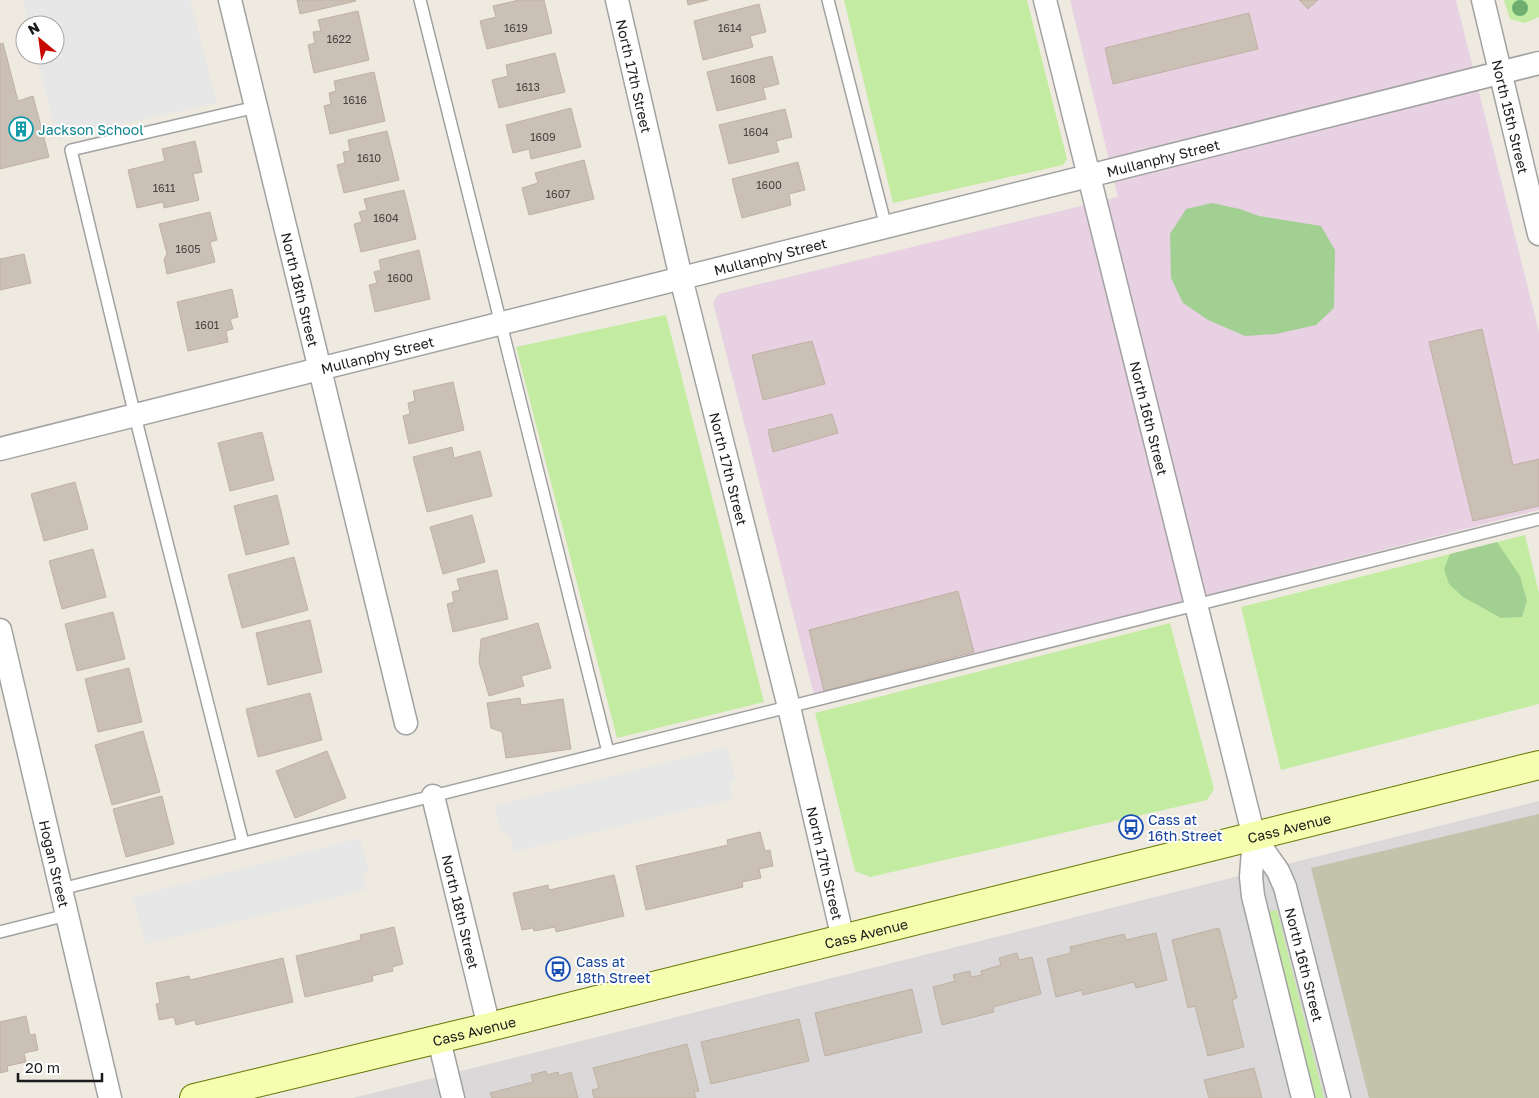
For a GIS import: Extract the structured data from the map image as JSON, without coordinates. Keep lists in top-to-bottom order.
{
  "streets": {
    "main road": ["Cass Avenue"],
    "street": [
      "North 17th Street",
      "North 15th Street",
      "Mullanphy Street",
      "North 18th Street",
      "North 16th Street",
      "Hogan Street"
    ]
  },
  "crossings": [
    ["North 17th Street", "Mullanphy Street"],
    ["North 17th Street", "Cass Avenue"],
    ["North 15th Street", "Mullanphy Street"],
    ["Mullanphy Street", "North 18th Street"],
    ["Mullanphy Street", "North 16th Street"],
    ["North 18th Street", "Cass Avenue"],
    ["North 16th Street", "Cass Avenue"]
  ],
  "places": {
    "building": ["Jackson School"],
    "bus stop": ["Cass at 16th Street", "Cass at 18th Street"]
  },
  "house_numbers": [
    "1619",
    "1614",
    "1622",
    "1608",
    "1613",
    "1616",
    "1604",
    "1609",
    "1610",
    "1600",
    "1611",
    "1607",
    "1604",
    "1605",
    "1600",
    "1601"
  ],
  "scale_bar": "20 m",
  "north": "top left"
}
